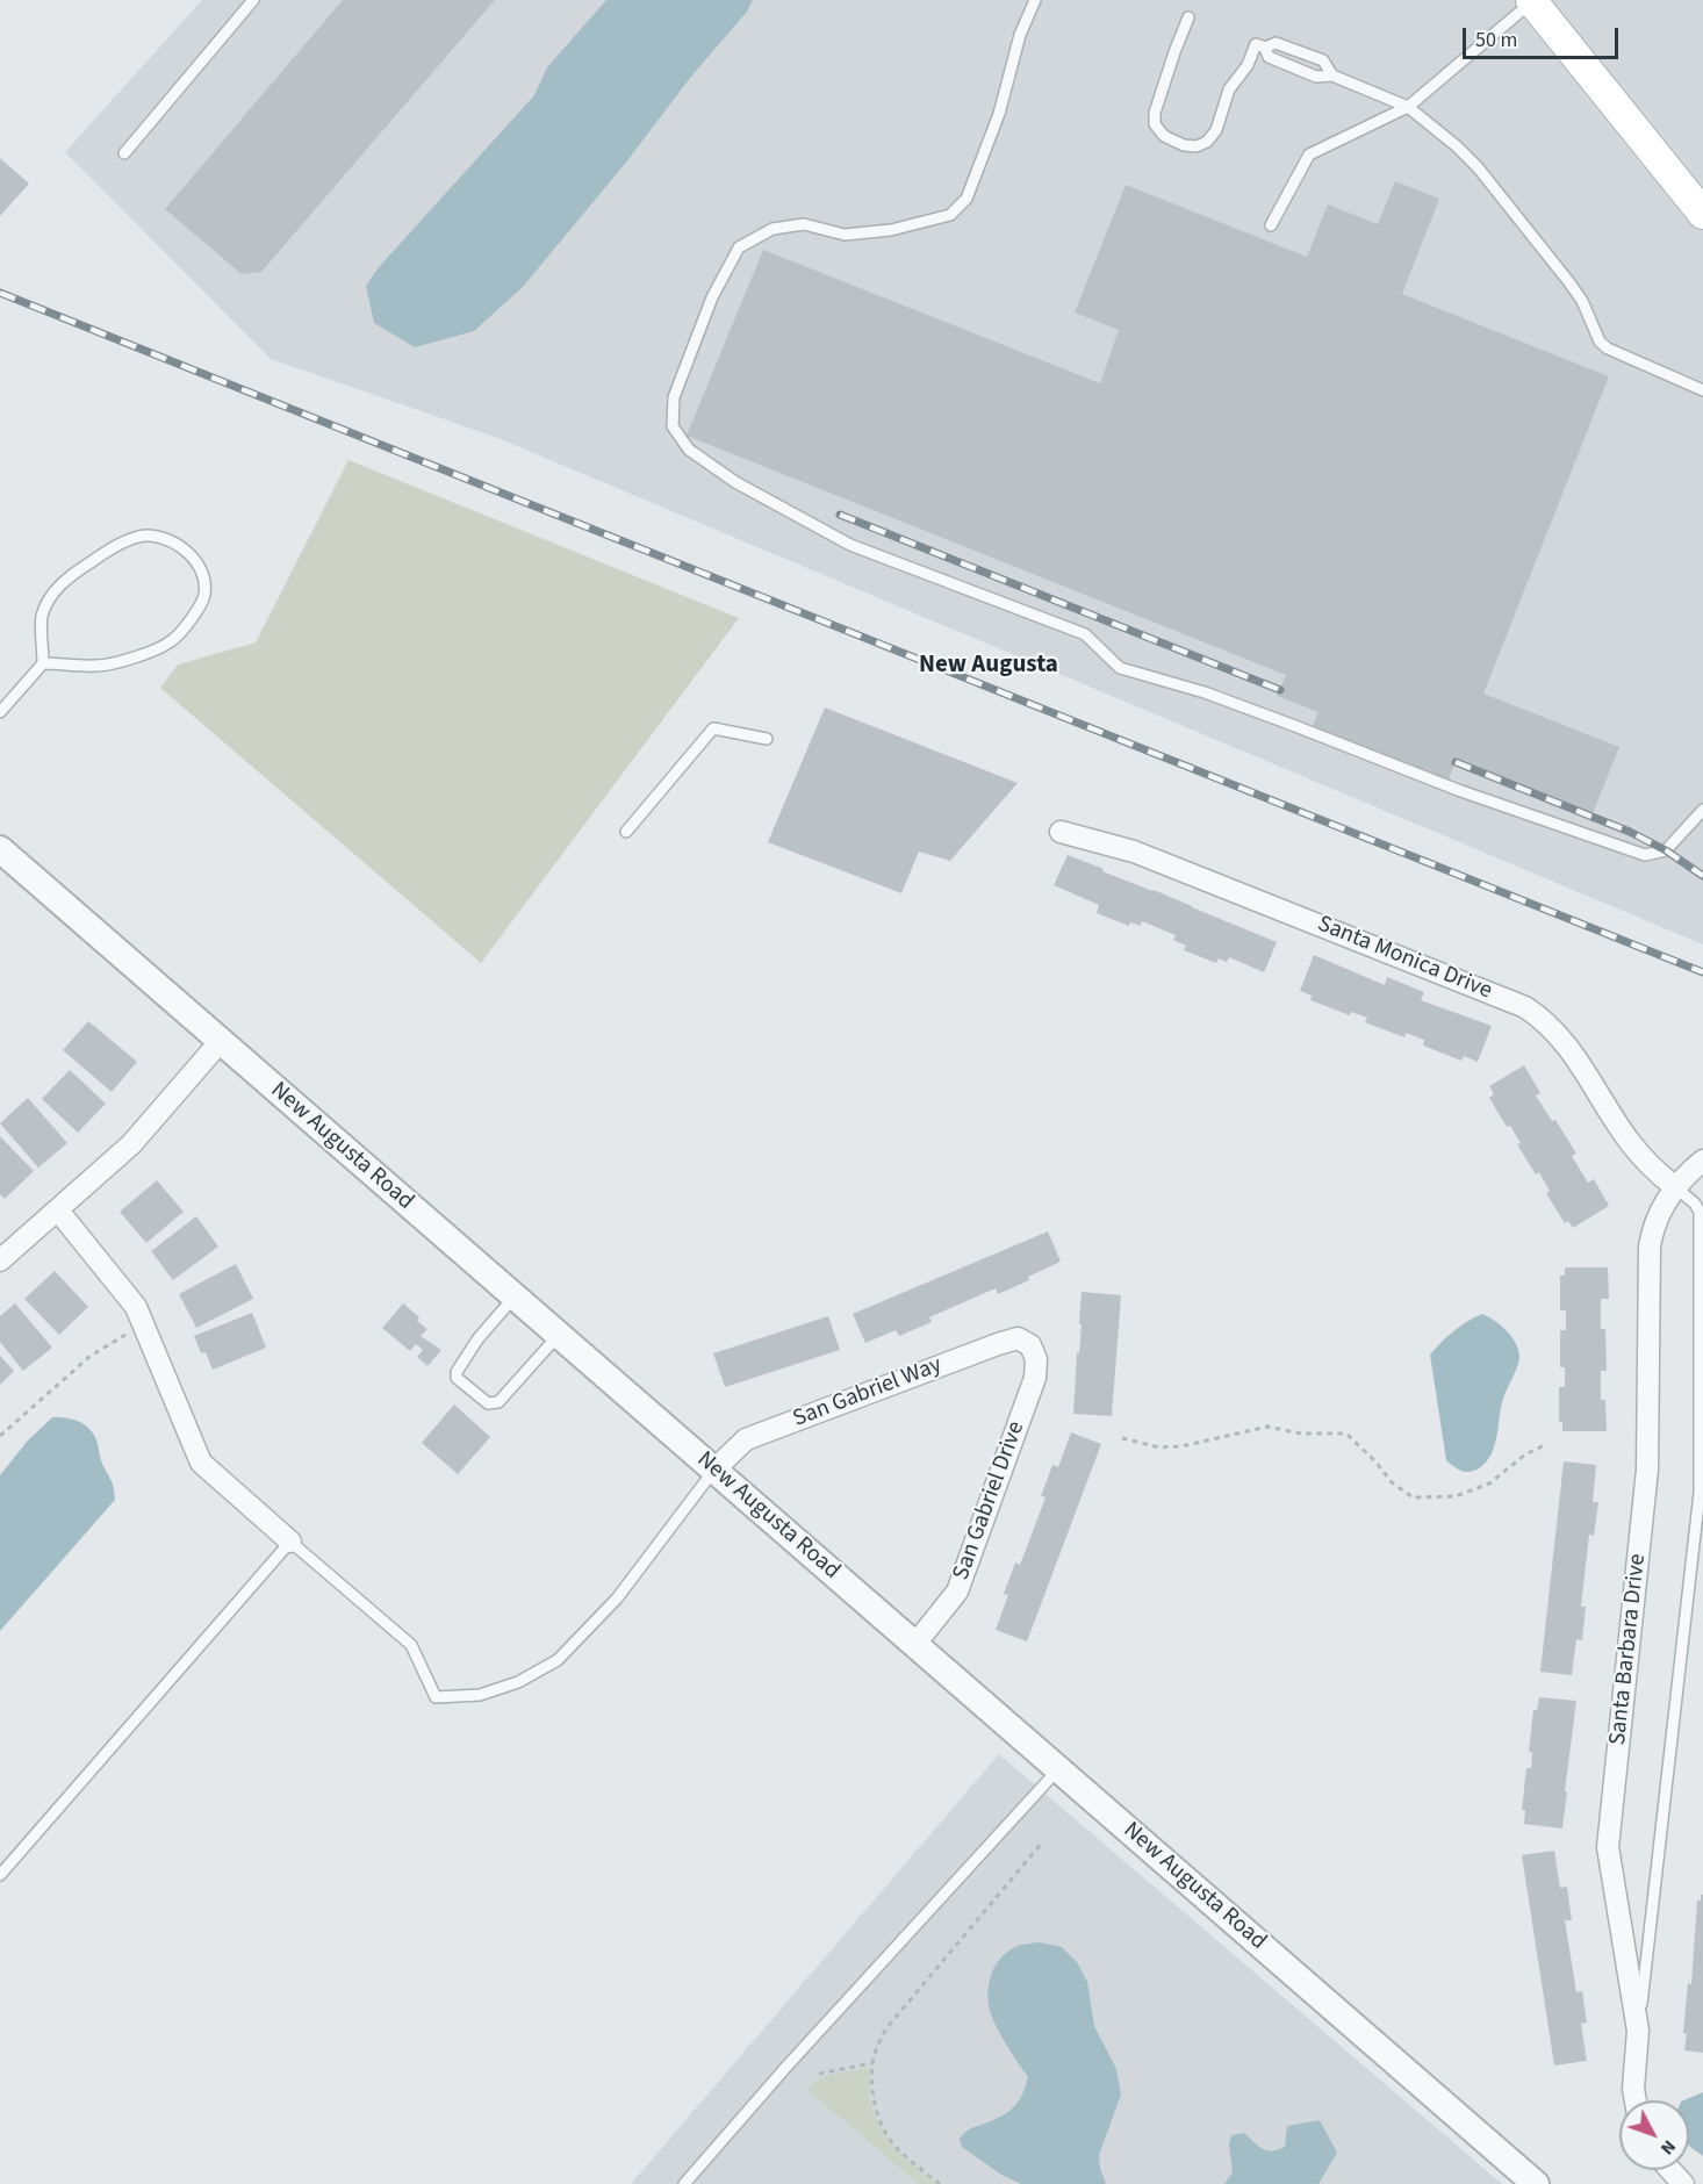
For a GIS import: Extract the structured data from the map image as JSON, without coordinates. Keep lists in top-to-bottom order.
{
  "streets": {
    "street": [
      "Santa Monica Drive",
      "New Augusta Road",
      "San Gabriel Way",
      "San Gabriel Drive",
      "Santa Barbara Drive"
    ]
  },
  "crossings": [
    ["Santa Monica Drive", "Santa Barbara Drive"],
    ["New Augusta Road", "San Gabriel Way"],
    ["New Augusta Road", "San Gabriel Drive"],
    ["San Gabriel Way", "San Gabriel Drive"]
  ],
  "districts": ["New Augusta"],
  "scale_bar": "50 m",
  "north": "bottom right"
}
